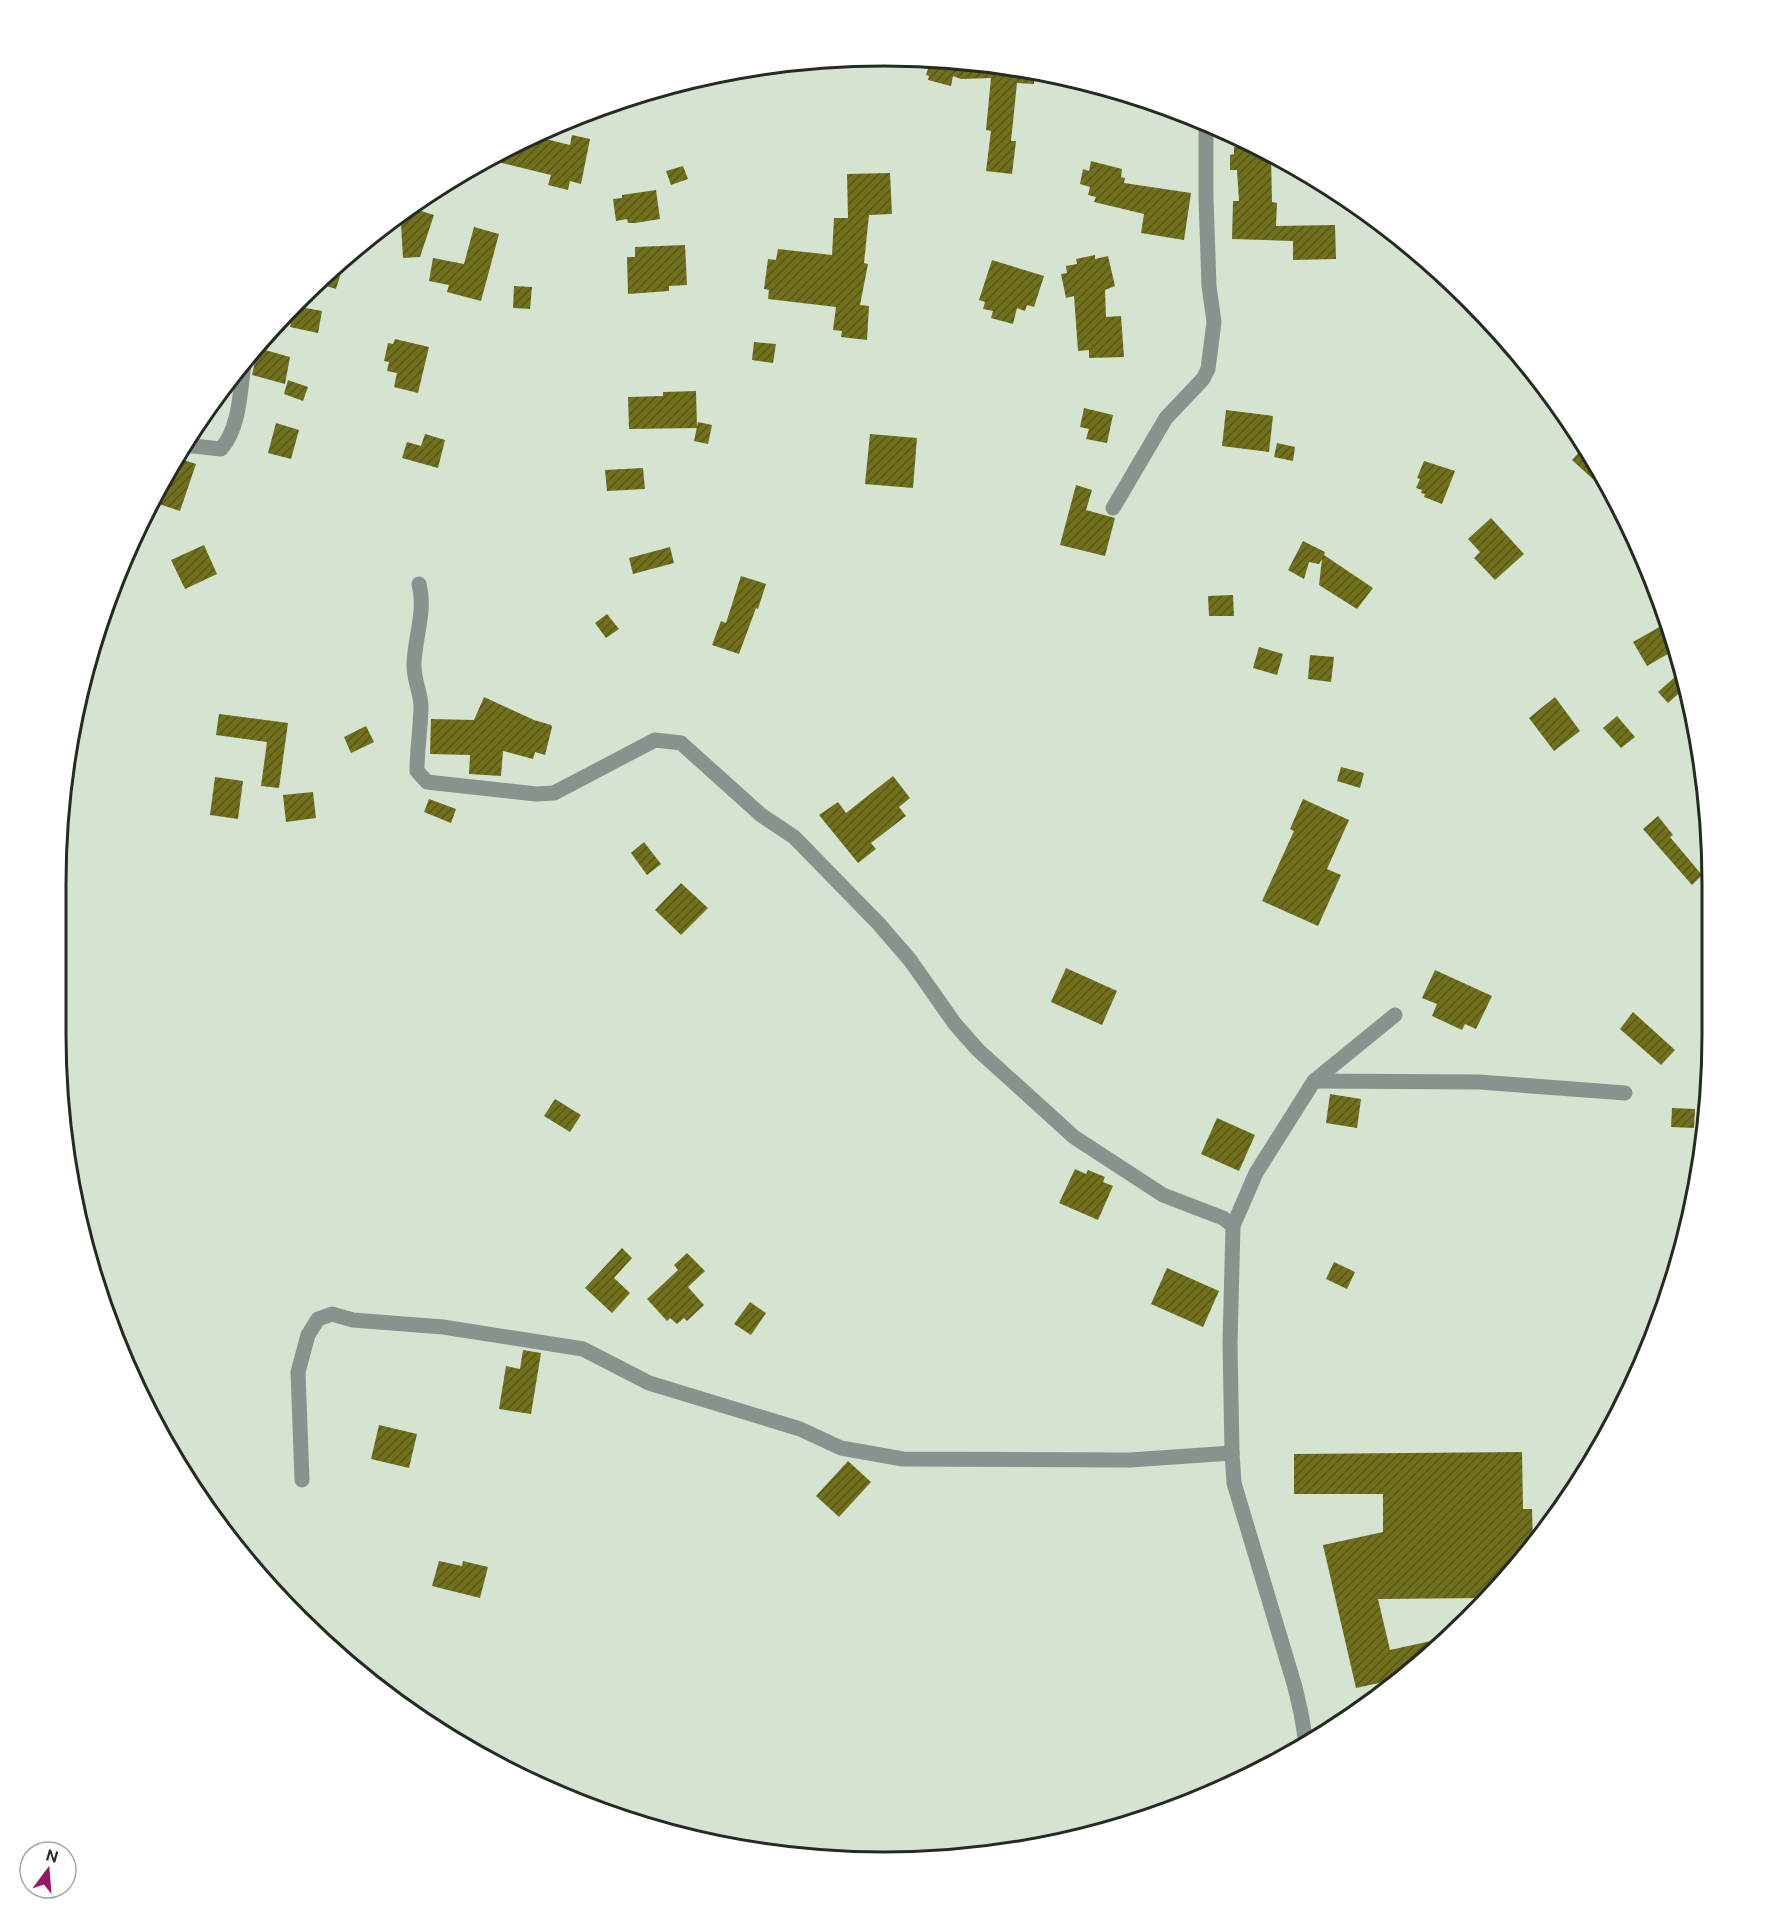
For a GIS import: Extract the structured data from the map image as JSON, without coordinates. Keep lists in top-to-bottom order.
{
  "north": "top"
}
